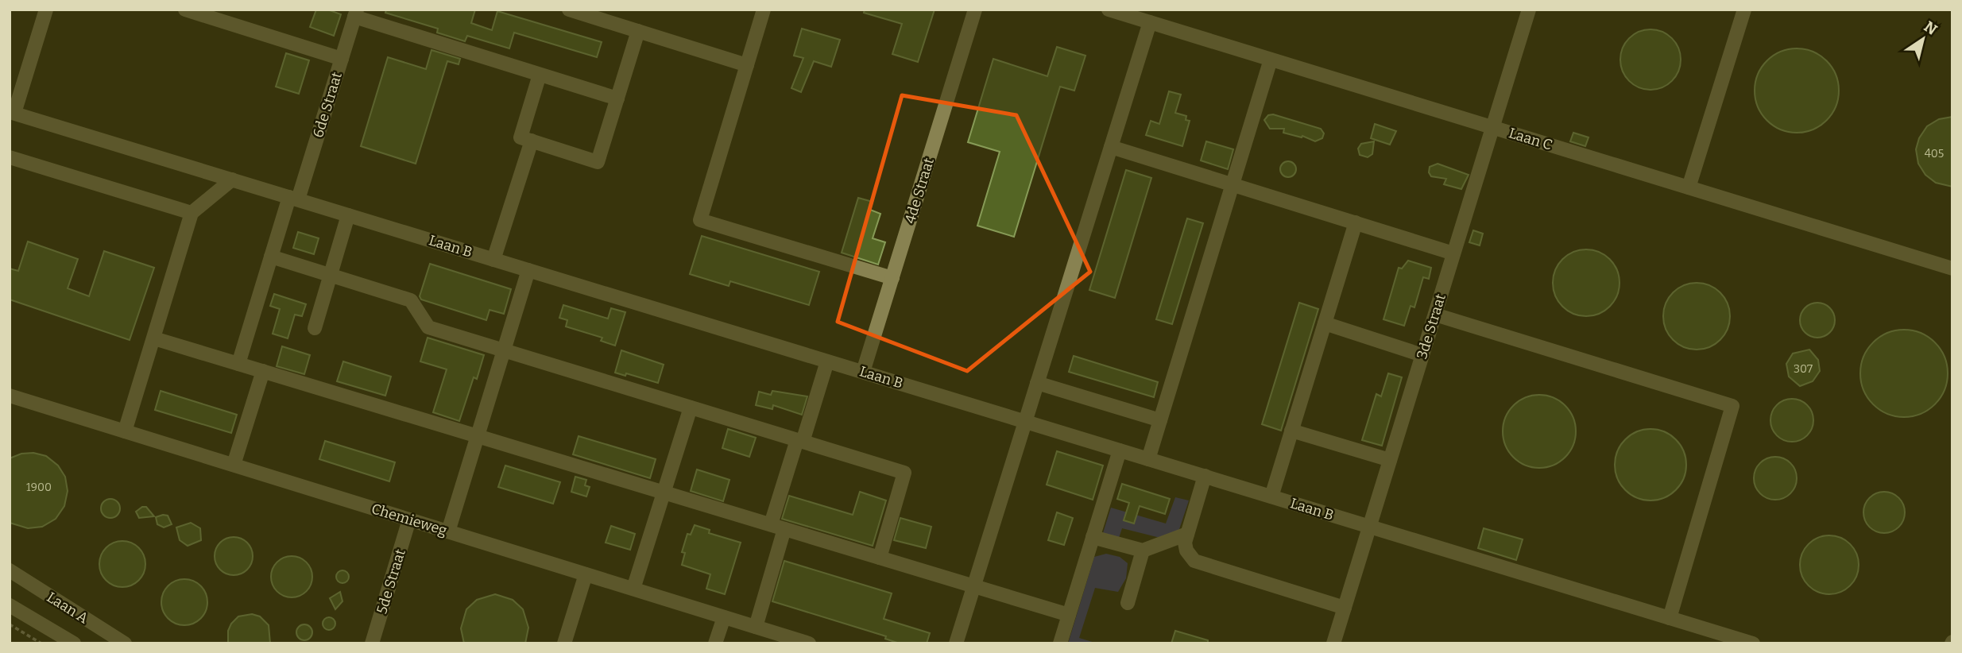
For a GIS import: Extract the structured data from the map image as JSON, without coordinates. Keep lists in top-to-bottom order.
{
  "streets": {
    "lane": [
      "6de Straat",
      "Laan C",
      "4de Straat",
      "Laan B",
      "3de Straat",
      "Chemieweg",
      "5de Straat",
      "Laan A"
    ]
  },
  "crossings": [
    ["6de Straat", "Laan B"],
    ["Laan C", "3de Straat"],
    ["4de Straat", "Laan B"],
    ["Laan B", "3de Straat"],
    ["Chemieweg", "5de Straat"]
  ],
  "house_numbers": ["405", "307", "1900"],
  "north": "top right"
}
